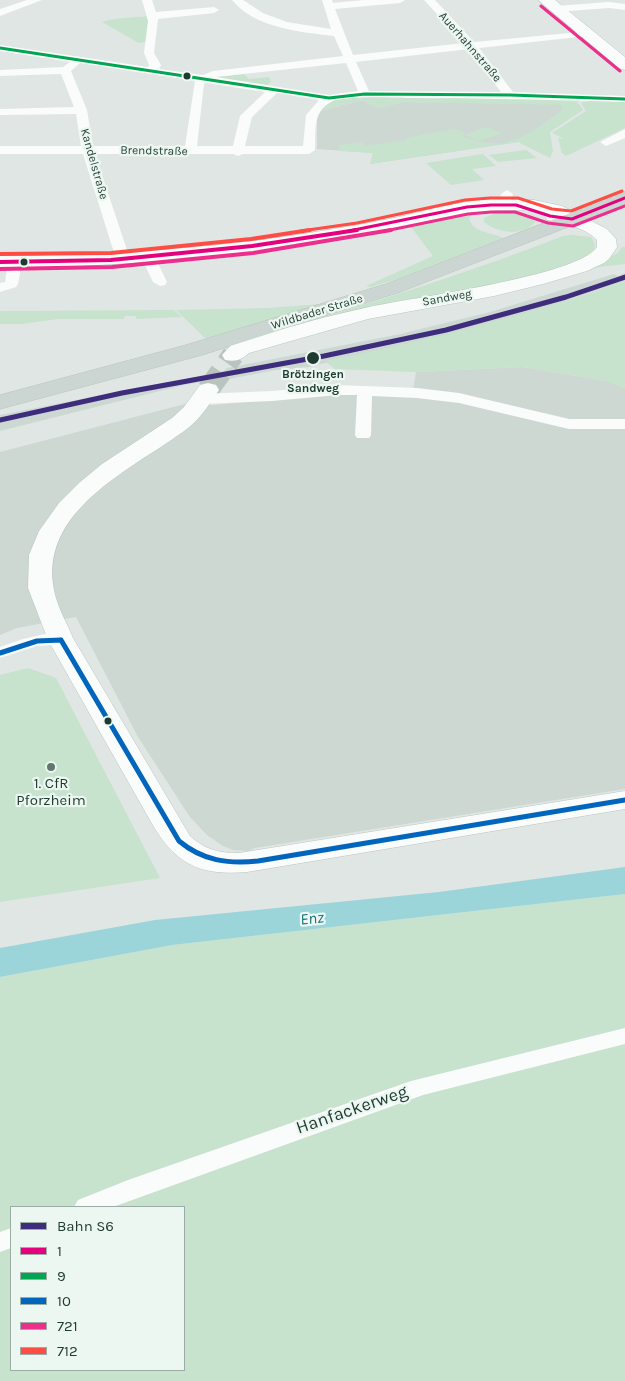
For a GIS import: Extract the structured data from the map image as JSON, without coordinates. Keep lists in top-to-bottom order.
{
  "streets": {
    "main road": ["Wildbader Straße"],
    "street": [
      "Auerhahnstraße",
      "Brendstraße",
      "Kandelstraße",
      "Sandweg",
      "Hanfackerweg"
    ]
  },
  "crossings": [
    ["Brendstraße", "Kandelstraße"],
    ["Sandweg", "Wildbader Straße"]
  ],
  "water": ["Enz"],
  "places": ["Brötzingen Sandweg", "1. CfR Pforzheim"],
  "lines": [
    "transit line 721",
    "transit line 9",
    "transit line 712",
    "transit line 1",
    "rail line S6",
    "transit line 10"
  ],
  "legend": [
    "Bahn S6",
    "1",
    "9",
    "10",
    "721",
    "712"
  ]
}
